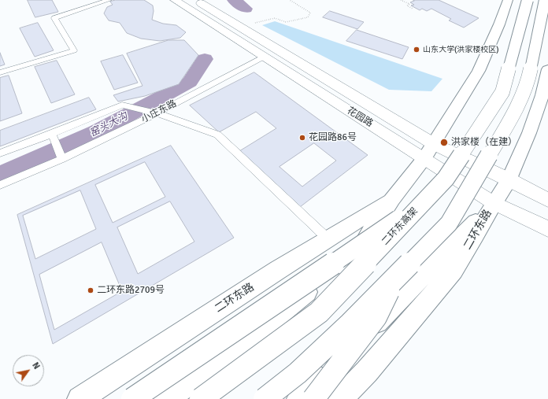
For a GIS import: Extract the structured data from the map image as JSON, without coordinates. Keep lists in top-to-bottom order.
{
  "streets": {
    "highway": ["二环东高架", "二环东路"],
    "main road": ["花园路"],
    "street": ["小庄东路"]
  },
  "crossings": [
    ["小庄东路", "花园路"],
    ["花园路", "二环东路"]
  ],
  "water": ["窑头大沟"],
  "places": [
    "山东大学(洪家楼校区)",
    "花园路86号",
    "洪家楼（在建）",
    "二环东路2709号"
  ],
  "north": "top right"
}
